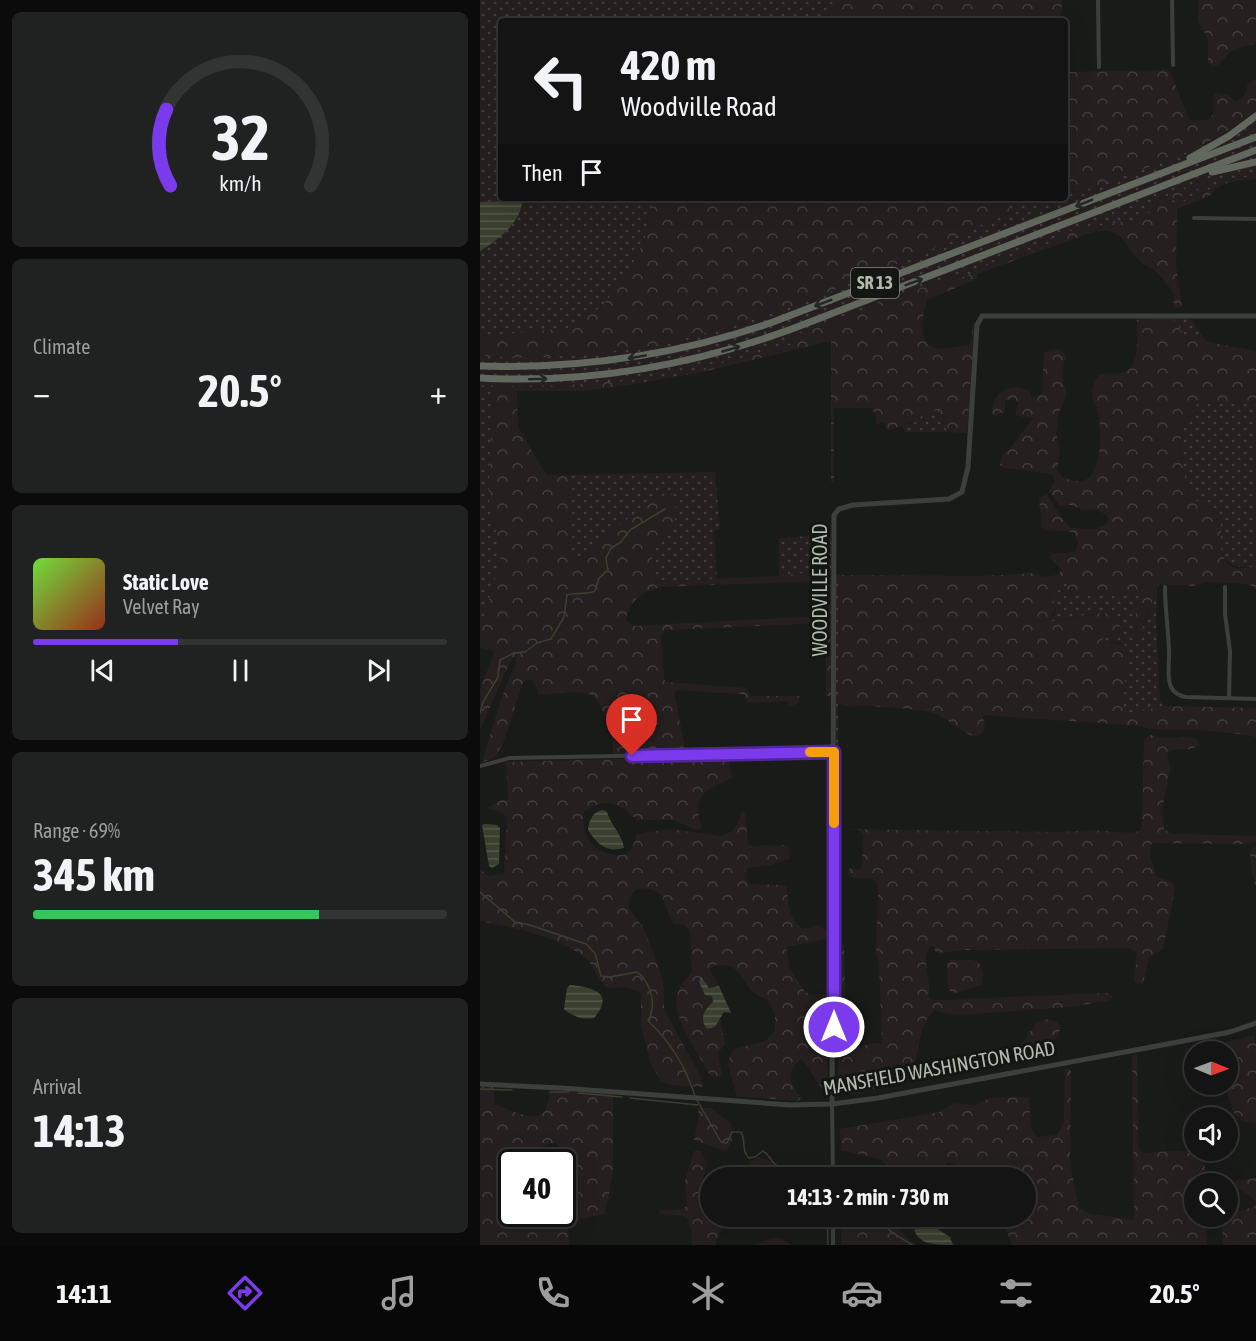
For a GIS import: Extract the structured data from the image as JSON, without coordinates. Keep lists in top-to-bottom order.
{
  "streets": {
    "highway": ["SR 13"],
    "street": ["WOODVILLE ROAD", "MANSFIELD WASHINGTON ROAD"]
  },
  "north": "right",
  "page": {
    "turn": ["420 m", "Woodville Road"],
    "then": "Then",
    "tile": [
      "Climate",
      ["Range · 69%", "345 km"],
      ["Arrival", "14:13"]
    ],
    "heat": ["−", "20.5°", "+"],
    "song": ["Static Love", "Velvet Ray"],
    "limit": "40",
    "trip": "14:13 · 2 min · 730 m",
    "tabs": ["14:11", "20.5°"],
    "gauge": ["32", "km/h"]
  }
}
